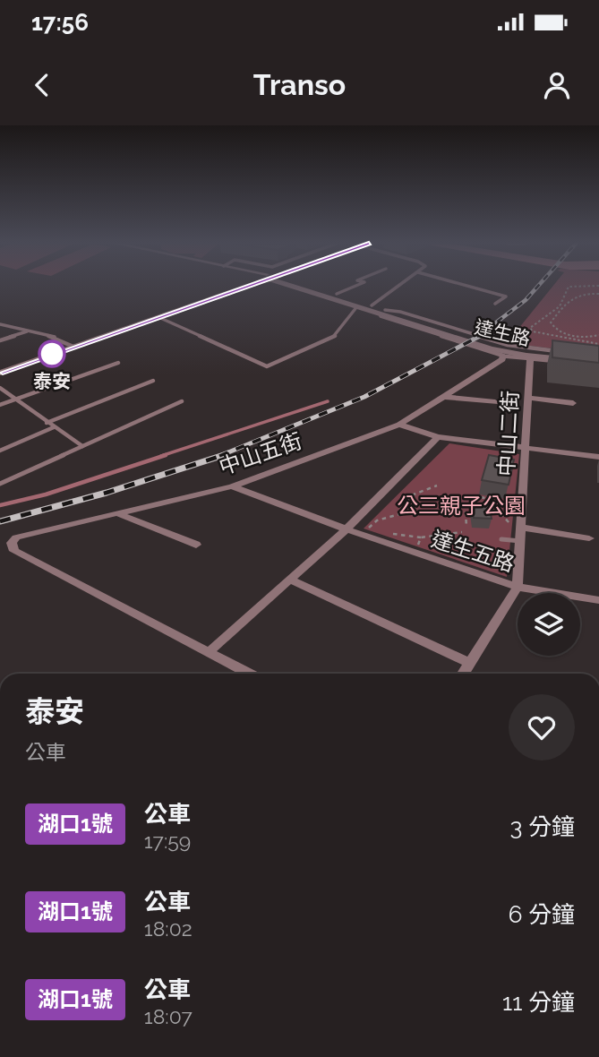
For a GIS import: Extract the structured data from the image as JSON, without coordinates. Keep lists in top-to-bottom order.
{
  "streets": {
    "street": [
      "達生路",
      "中山二街",
      "中山五街",
      "達生五路"
    ]
  },
  "crossings": [
    ["達生路", "中山二街"],
    ["達生路", "中山五街"],
    ["中山二街", "達生五路"],
    ["中山五街", "達生五路"]
  ],
  "parks": ["公三親子公園"],
  "places": ["泰安"],
  "lines": ["bus line 湖口1號"],
  "page": {
    "status": "17:56",
    "header": "Transo",
    "heading": ["泰安", "公車"],
    "list": [
      {
        "mark": "湖口1號",
        "name": "公車",
        "note": "17:59",
        "value": "3 分鐘"
      },
      {
        "mark": "湖口1號",
        "name": "公車",
        "note": "18:02",
        "value": "6 分鐘"
      },
      {
        "mark": "湖口1號",
        "name": "公車",
        "note": "18:07",
        "value": "11 分鐘"
      }
    ]
  }
}
